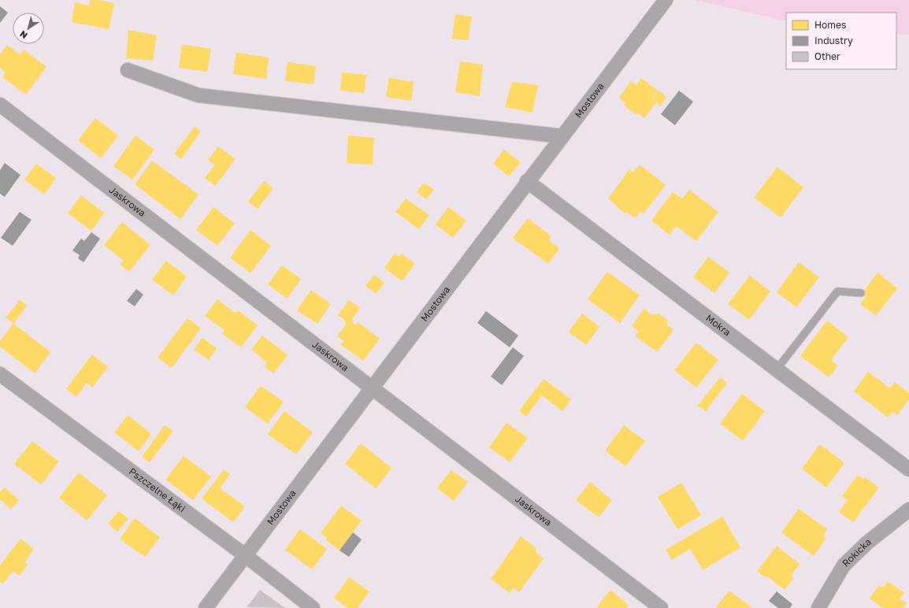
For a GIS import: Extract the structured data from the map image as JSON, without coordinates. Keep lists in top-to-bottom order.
{
  "streets": {
    "street": [
      "Mostowa",
      "Jaskrowa",
      "Mokra",
      "Pszczelne Łąki",
      "Rokicka"
    ]
  },
  "crossings": [
    ["Mostowa", "Jaskrowa"],
    ["Mostowa", "Mokra"],
    ["Mostowa", "Pszczelne Łąki"]
  ],
  "legend": ["Homes", "Industry", "Other"],
  "north": "bottom left"
}
